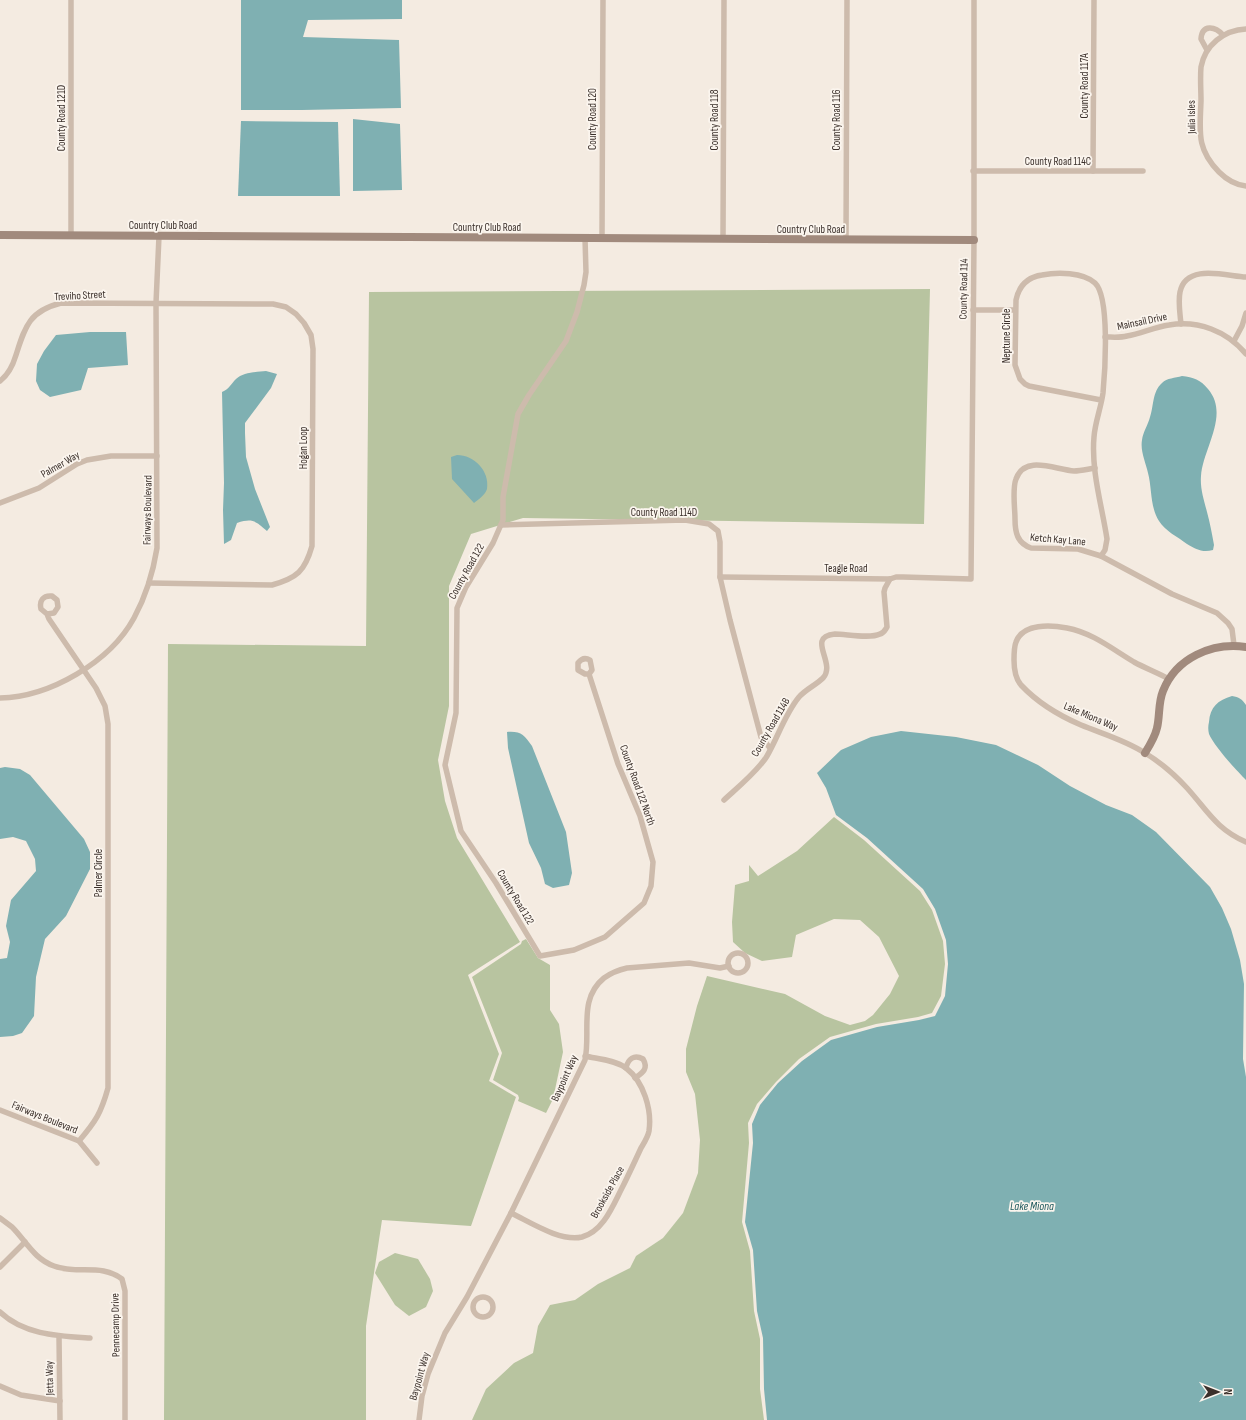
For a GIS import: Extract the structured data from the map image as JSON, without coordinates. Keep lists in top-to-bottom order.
{
  "streets": {
    "street": [
      "County Road 117A",
      "Julia Isles",
      "County Road 121D",
      "County Road 120",
      "County Road 118",
      "County Road 116",
      "County Road 114C",
      "Country Club Road",
      "County Road 114",
      "Treviho Street",
      "Mainsail Drive",
      "Neptune Circle",
      "Hogan Loop",
      "Palmer Way",
      "Fairways Boulevard",
      "County Road 114D",
      "Ketch Kay Lane",
      "Teagle Road",
      "County Road 122",
      "Lake Miona Way",
      "County Road 114B",
      "County Road 122 North",
      "Palmer Circle",
      "Baypoint Way",
      "Brookside Place",
      "Pennecamp Drive",
      "Jetta Way"
    ]
  },
  "crossings": [
    ["County Road 117A", "County Road 114C"],
    ["County Road 121D", "Country Club Road"],
    ["County Road 120", "Country Club Road"],
    ["County Road 118", "Country Club Road"],
    ["County Road 116", "Country Club Road"],
    ["County Road 114C", "County Road 114"],
    ["Country Club Road", "County Road 114"],
    ["Country Club Road", "Fairways Boulevard"],
    ["Country Club Road", "County Road 122"],
    ["County Road 114", "Teagle Road"],
    ["Treviho Street", "Hogan Loop"],
    ["Treviho Street", "Fairways Boulevard"],
    ["Mainsail Drive", "Neptune Circle"],
    ["Neptune Circle", "Ketch Kay Lane"],
    ["Hogan Loop", "Fairways Boulevard"],
    ["Palmer Way", "Fairways Boulevard"],
    ["Fairways Boulevard", "Palmer Circle"],
    ["County Road 114D", "Teagle Road"],
    ["County Road 114D", "County Road 122"],
    ["County Road 114D", "County Road 114B"],
    ["Teagle Road", "County Road 114B"],
    ["County Road 122", "County Road 122 North"],
    ["Baypoint Way", "Brookside Place"]
  ],
  "water": ["Lake Miona"],
  "north": "right"
}
